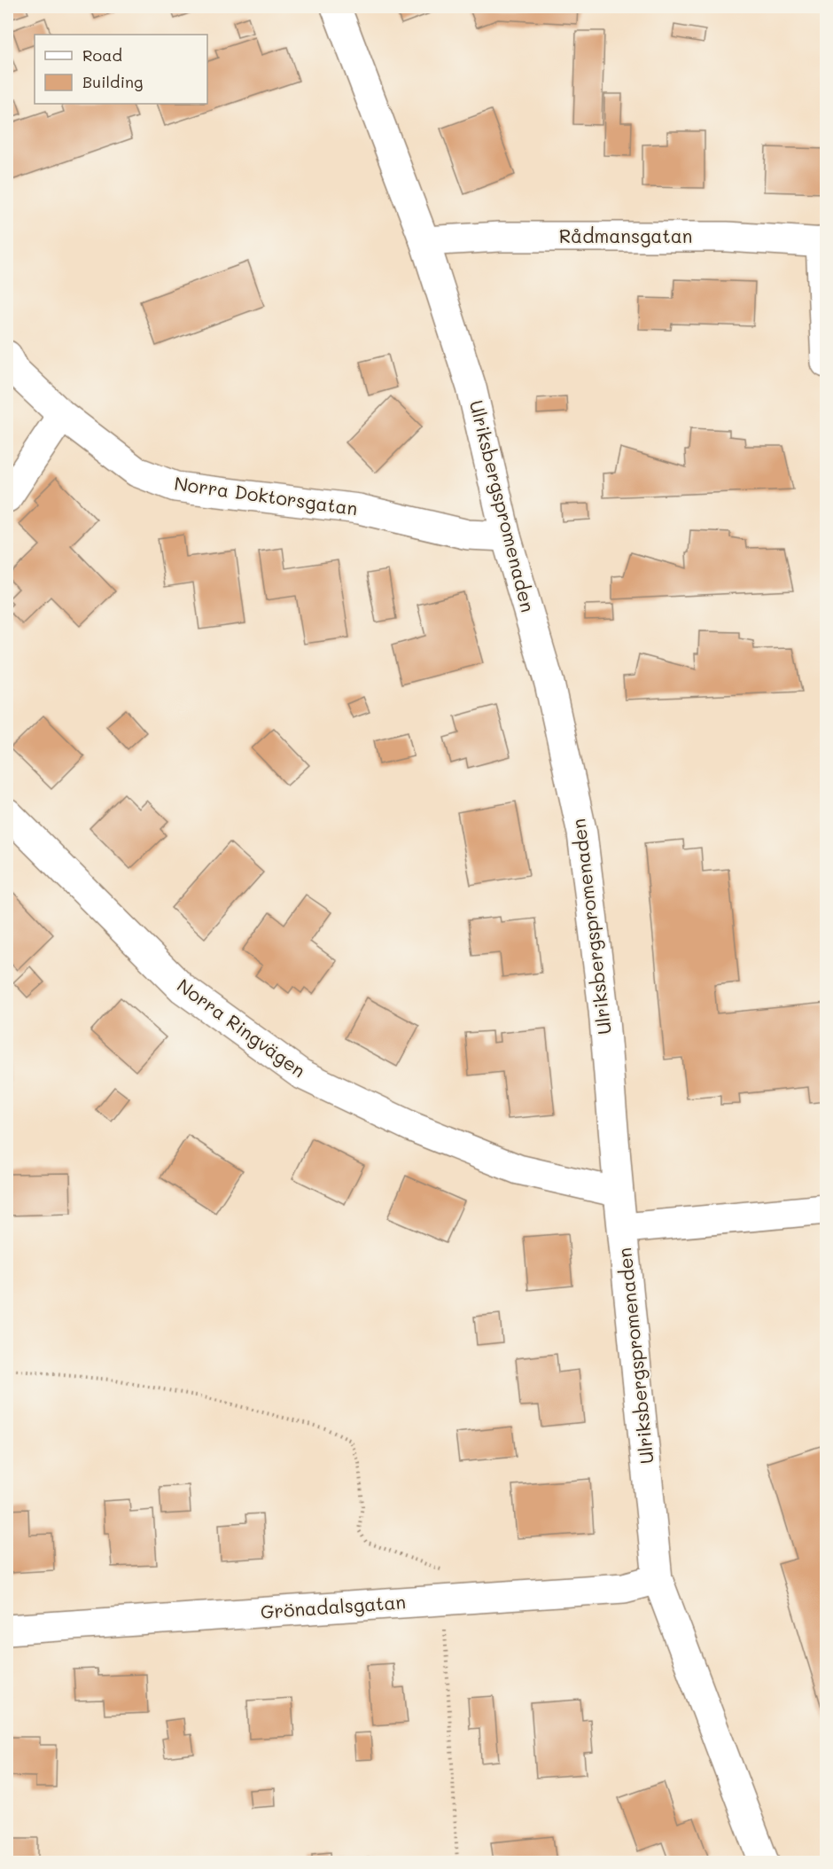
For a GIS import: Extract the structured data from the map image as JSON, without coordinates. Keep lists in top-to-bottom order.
{
  "streets": {
    "street": [
      "Rådmansgatan",
      "Norra Doktorsgatan",
      "Ulriksbergspromenaden",
      "Norra Ringvägen",
      "Grönadalsgatan"
    ]
  },
  "crossings": [
    ["Rådmansgatan", "Ulriksbergspromenaden"],
    ["Norra Doktorsgatan", "Ulriksbergspromenaden"],
    ["Ulriksbergspromenaden", "Norra Ringvägen"],
    ["Ulriksbergspromenaden", "Grönadalsgatan"]
  ],
  "legend": ["Road", "Building"]
}
